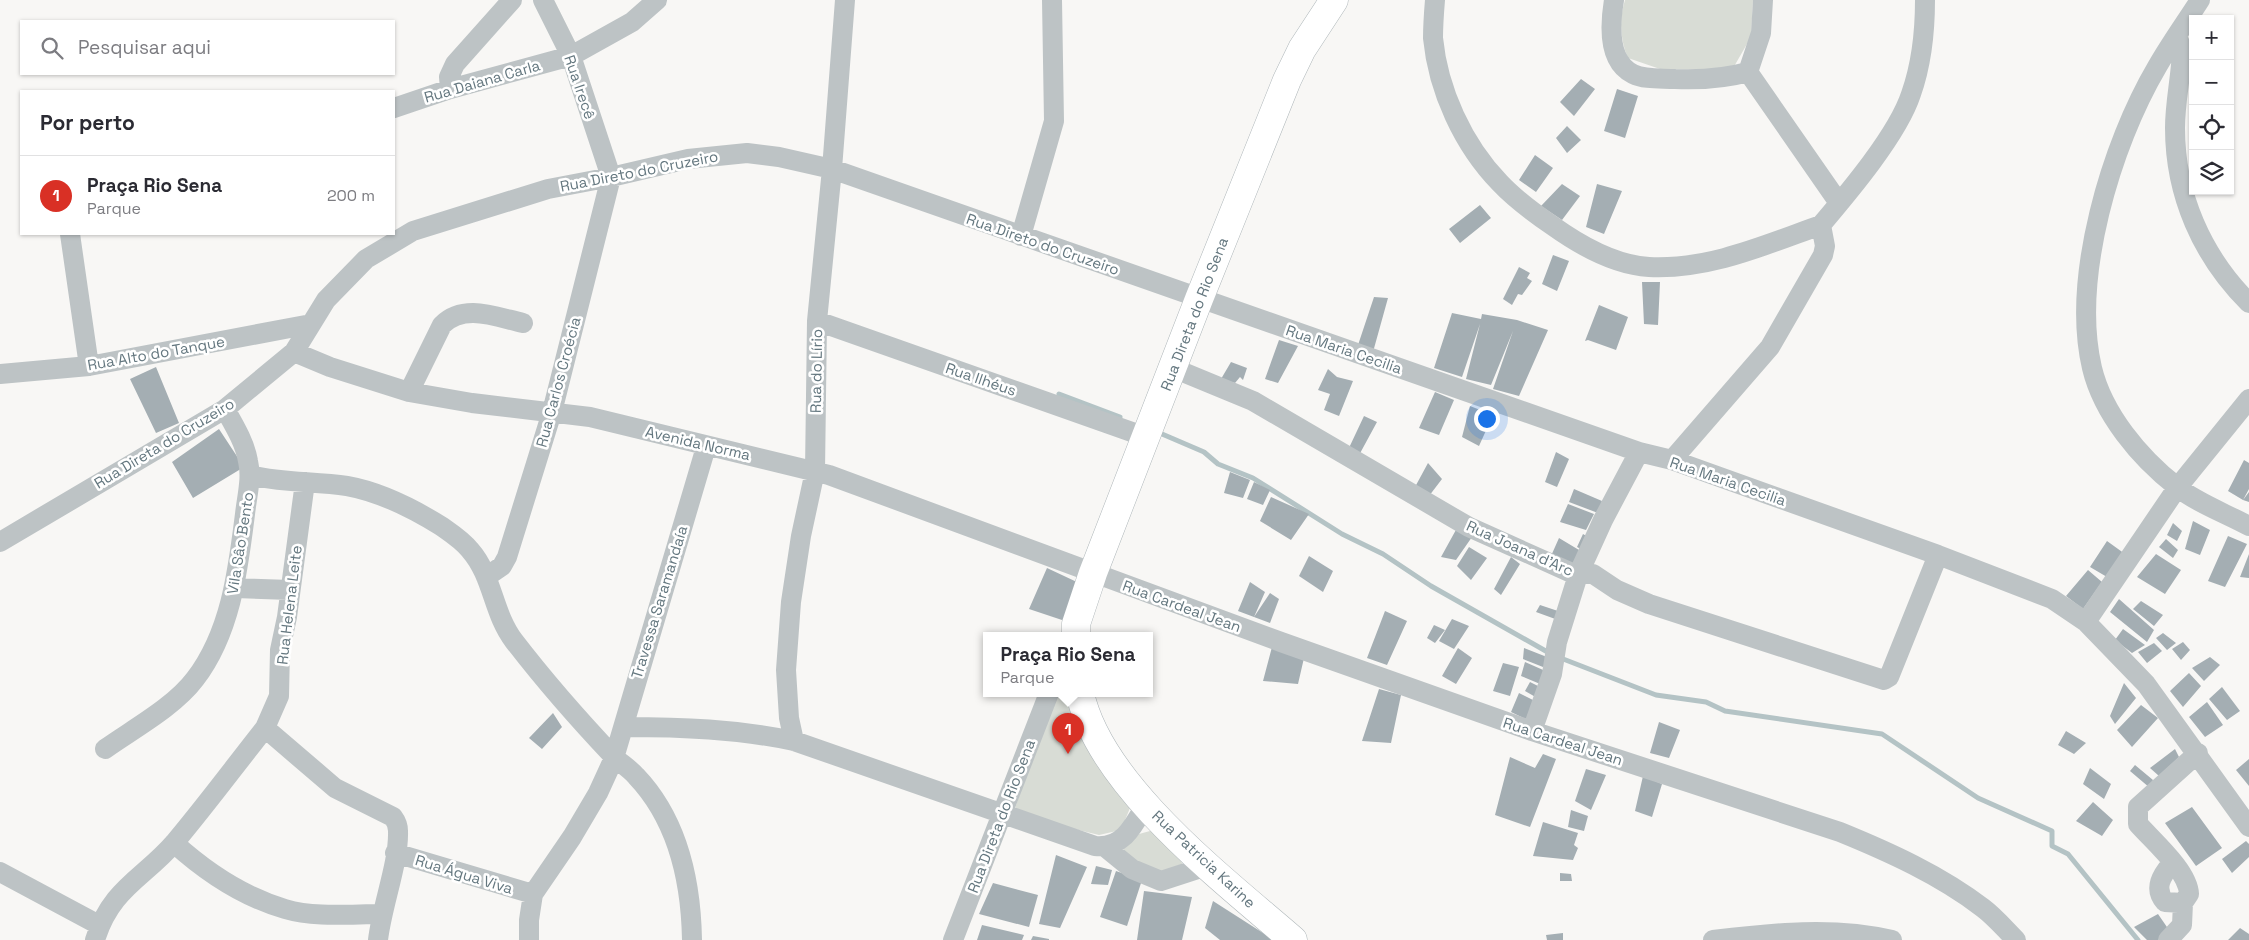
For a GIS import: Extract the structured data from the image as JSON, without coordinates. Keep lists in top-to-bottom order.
{
  "streets": {
    "main road": ["Rua Direta do Rio Sena", "Rua Patricia Karine"],
    "street": [
      "Rua Daiana Carla",
      "Rua Irecê",
      "Rua Direto do Cruzeiro",
      "Rua Maria Cecilia",
      "Rua Alto do Tanque",
      "Rua do Lírio",
      "Rua Ilhéus",
      "Rua Carlos Croécia",
      "Rua Direta do Cruzeiro",
      "Avenida Norma",
      "Vila Sâo Bento",
      "Rua Joana d'Arc",
      "Travessa Saramandaía",
      "Rua Helena Leite",
      "Rua Cardeal Jean",
      "Rua Água Viva"
    ]
  },
  "crossings": [
    ["Rua Daiana Carla", "Rua Irecê"],
    ["Rua Irecê", "Rua Direto do Cruzeiro"],
    ["Rua Irecê", "Rua Carlos Croécia"],
    ["Rua Direto do Cruzeiro", "Rua Direta do Rio Sena"],
    ["Rua Direto do Cruzeiro", "Rua Maria Cecilia"],
    ["Rua Direto do Cruzeiro", "Rua Alto do Tanque"],
    ["Rua Direto do Cruzeiro", "Rua do Lírio"],
    ["Rua Direto do Cruzeiro", "Rua Carlos Croécia"],
    ["Rua Direto do Cruzeiro", "Rua Direta do Cruzeiro"],
    ["Rua Direta do Rio Sena", "Rua Maria Cecilia"],
    ["Rua Direta do Rio Sena", "Rua Ilhéus"],
    ["Rua Direta do Rio Sena", "Avenida Norma"],
    ["Rua Direta do Rio Sena", "Rua Joana d'Arc"],
    ["Rua Direta do Rio Sena", "Rua Cardeal Jean"],
    ["Rua Maria Cecilia", "Rua Joana d'Arc"],
    ["Rua Alto do Tanque", "Rua Direta do Cruzeiro"],
    ["Rua do Lírio", "Rua Ilhéus"],
    ["Rua do Lírio", "Avenida Norma"],
    ["Rua Carlos Croécia", "Avenida Norma"],
    ["Rua Direta do Cruzeiro", "Avenida Norma"],
    ["Rua Direta do Cruzeiro", "Vila Sâo Bento"],
    ["Avenida Norma", "Travessa Saramandaía"],
    ["Avenida Norma", "Rua Cardeal Jean"],
    ["Travessa Saramandaía", "Rua Água Viva"]
  ],
  "page": {
    "map_buttons": ["+", "−"],
    "search": "Pesquisar aqui",
    "heading": "Por perto",
    "list": [
      {
        "mark": "1",
        "name": "Praça Rio Sena",
        "note": "Parque",
        "value": "200 m"
      }
    ],
    "popup": ["Praça Rio Sena", "Parque"],
    "pins": "1"
  }
}
